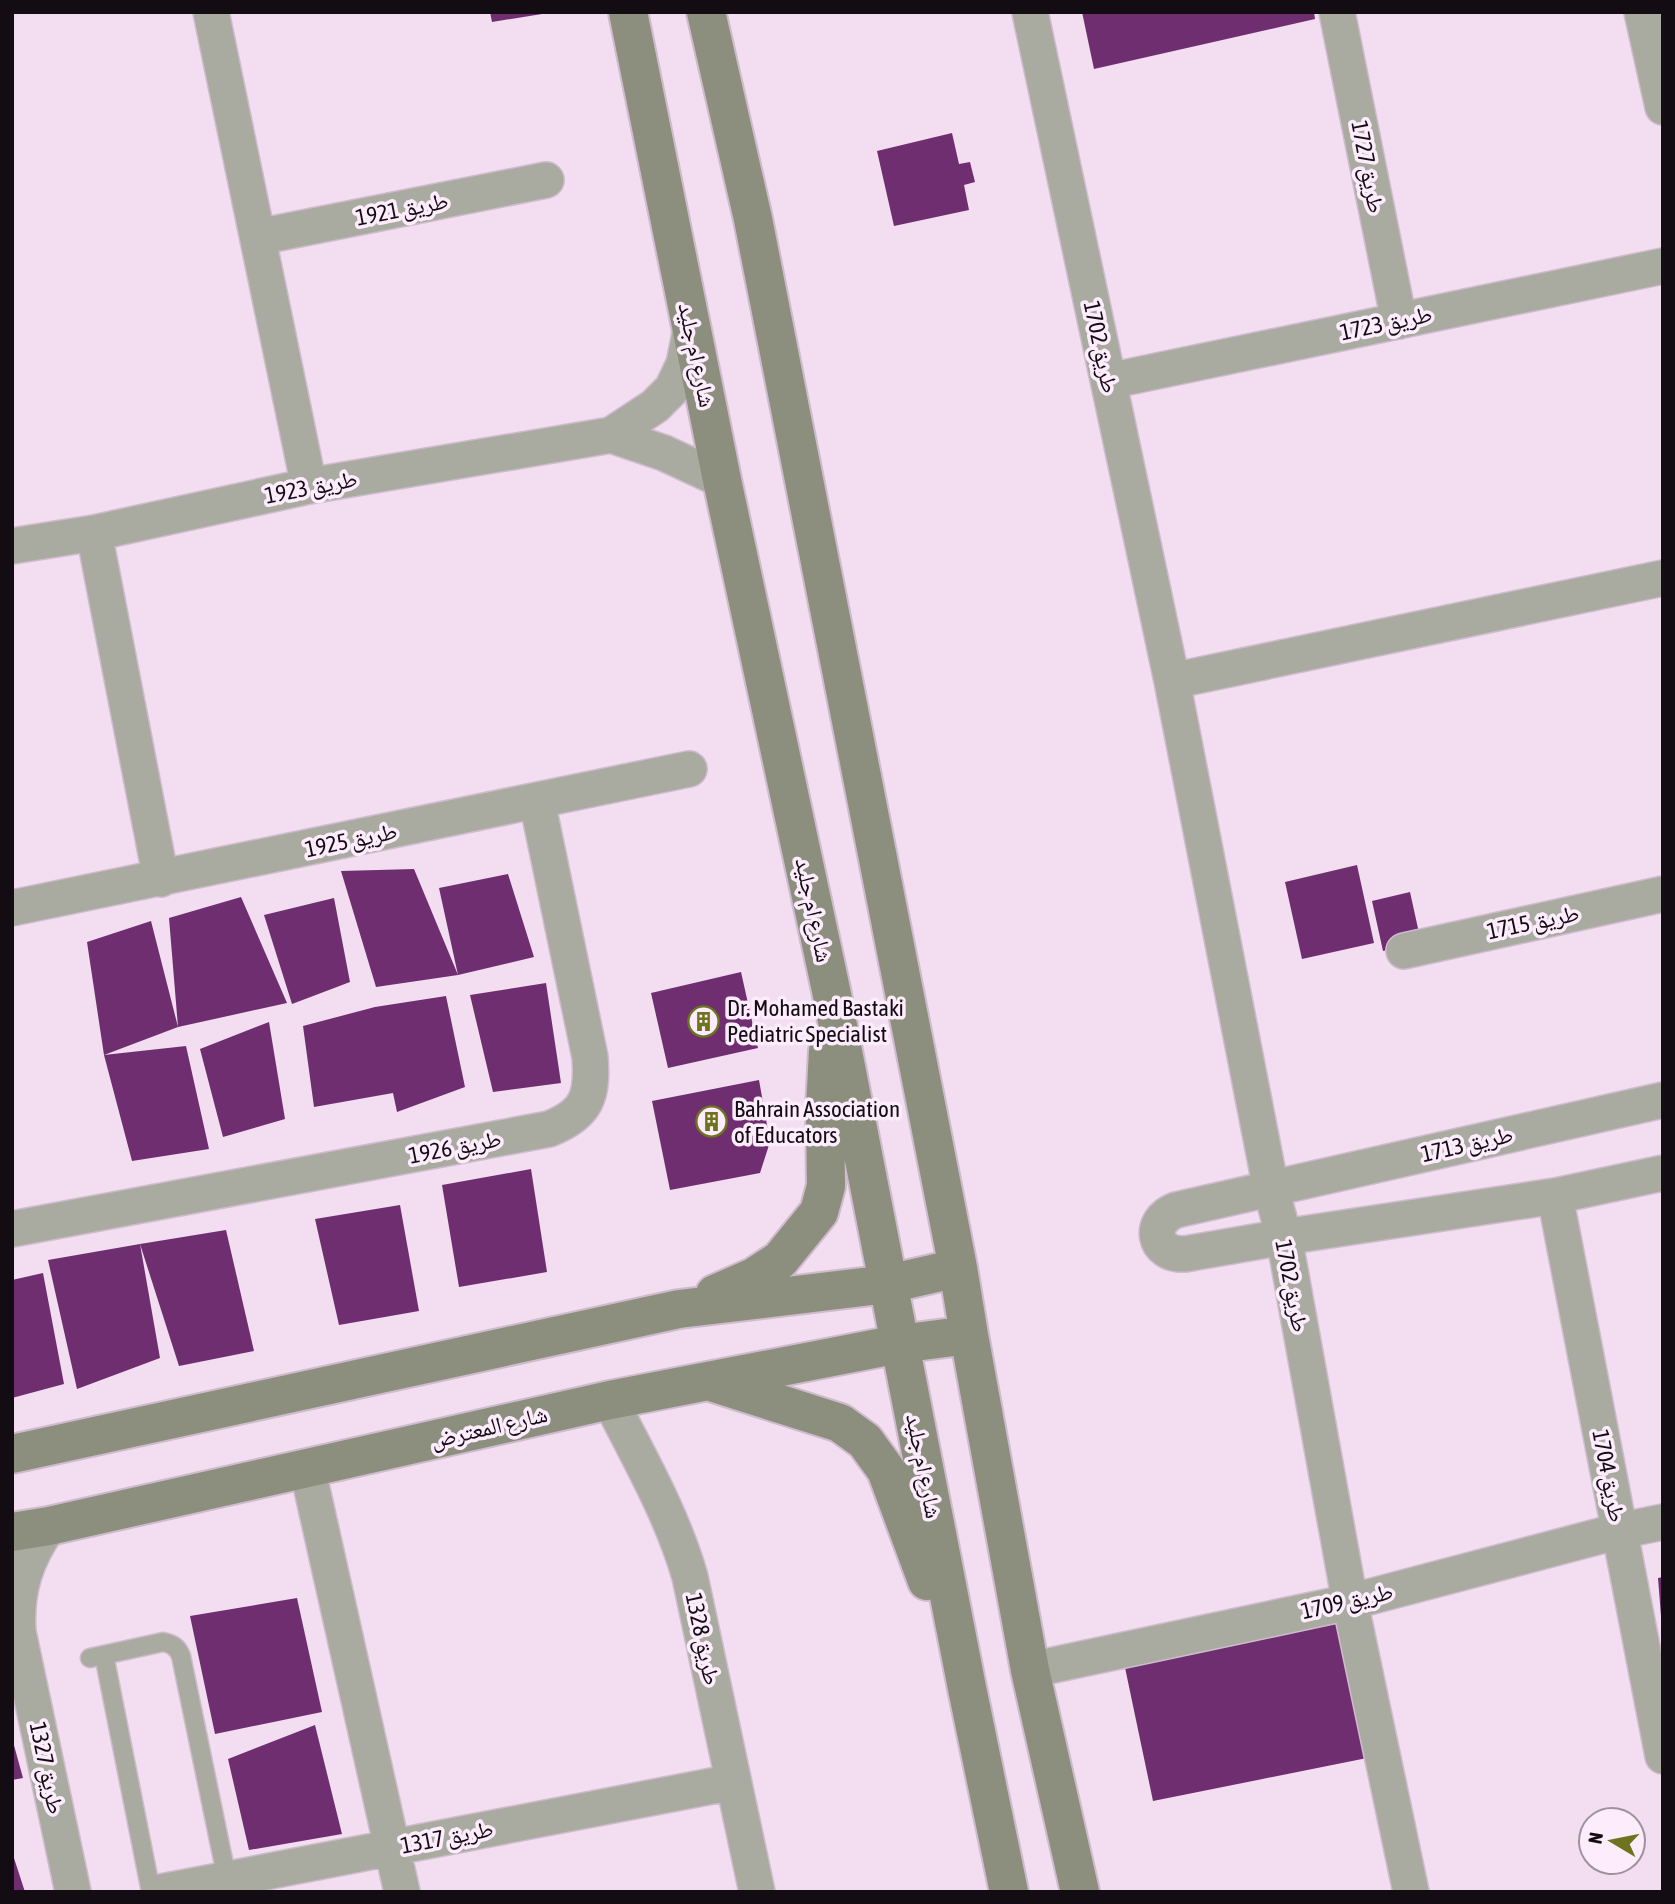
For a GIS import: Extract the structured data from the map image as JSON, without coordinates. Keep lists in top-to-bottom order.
{
  "streets": {
    "street": [
      "طريق 1727",
      "طريق 1921",
      "طريق 1723",
      "طريق 1702",
      "شارع ام جليد",
      "طريق 1923",
      "طريق 1925",
      "طريق 1715",
      "طريق 1713",
      "طريق 1926",
      "شارع المعترض",
      "طريق 1704",
      "طريق 1709",
      "طريق 1328",
      "طريق 1327",
      "طريق 1317"
    ]
  },
  "crossings": [
    ["طريق 1727", "طريق 1723"],
    ["طريق 1723", "طريق 1702"],
    ["طريق 1702", "طريق 1713"],
    ["طريق 1702", "طريق 1709"],
    ["شارع ام جليد", "طريق 1923"],
    ["شارع ام جليد", "شارع المعترض"],
    ["طريق 1925", "طريق 1926"],
    ["شارع المعترض", "طريق 1328"],
    ["شارع المعترض", "طريق 1327"],
    ["طريق 1704", "طريق 1709"],
    ["طريق 1328", "طريق 1317"]
  ],
  "places": {
    "building": ["Dr. Mohamed Bastaki Pediatric Specialist", "Bahrain Association of Educators"]
  },
  "north": "left"
}
